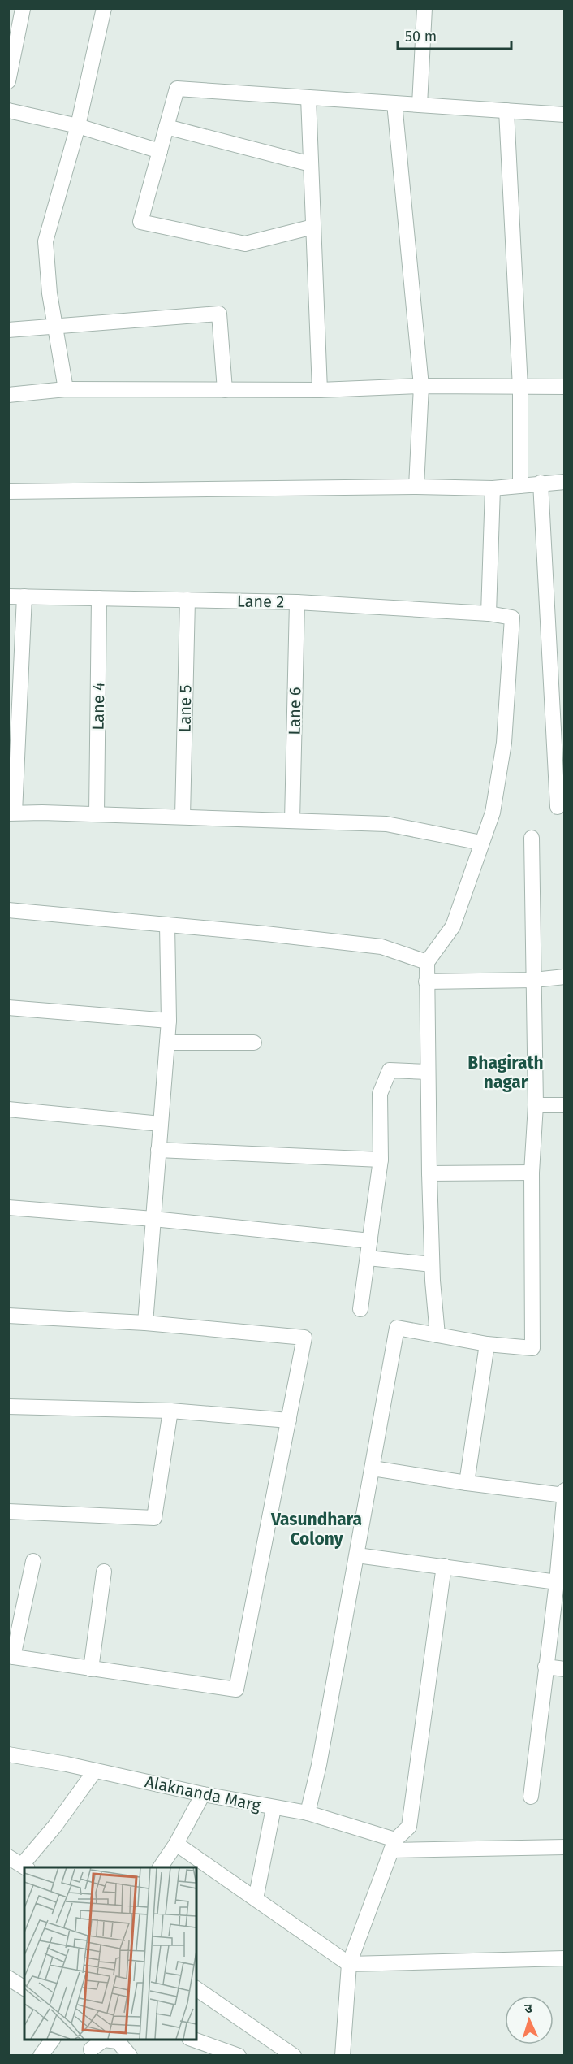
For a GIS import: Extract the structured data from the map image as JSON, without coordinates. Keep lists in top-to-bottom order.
{
  "streets": {
    "street": [
      "Lane 2",
      "Lane 4",
      "Lane 5",
      "Lane 6",
      "Alaknanda Marg"
    ]
  },
  "crossings": [
    ["Lane 2", "Lane 4"],
    ["Lane 2", "Lane 5"],
    ["Lane 2", "Lane 6"]
  ],
  "districts": ["Bhagirath nagar", "Vasundhara Colony"],
  "scale_bar": "50 m",
  "north": "top"
}
